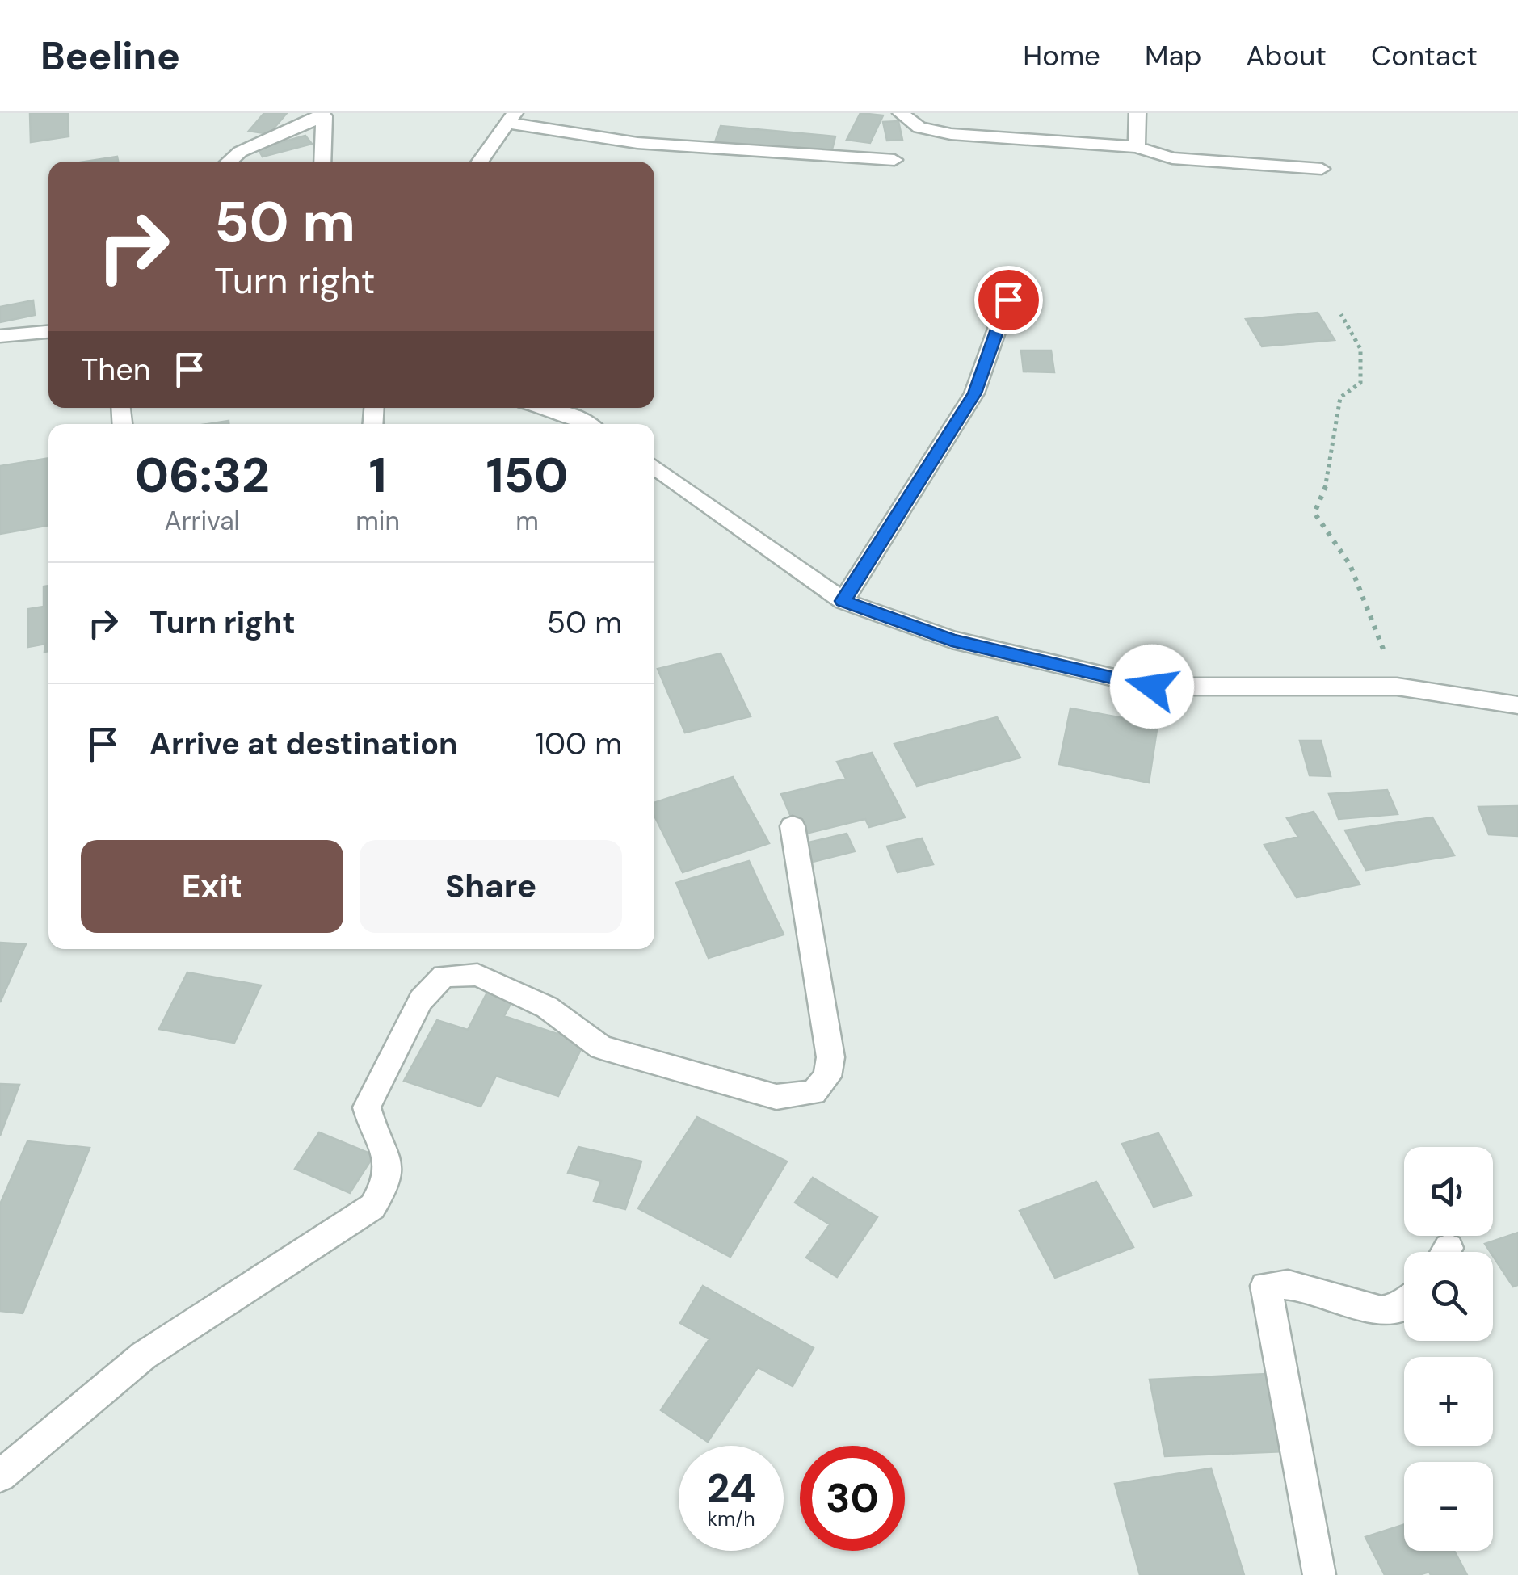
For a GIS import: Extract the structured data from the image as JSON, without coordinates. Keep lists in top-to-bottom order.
{
  "page": {
    "header": "Beeline",
    "nav": [
      "Home",
      "Map",
      "About",
      "Contact"
    ],
    "turn": ["50 m", "Turn right"],
    "then": "Then",
    "eta": [
      "06:32",
      "Arrival",
      "1",
      "min",
      "150",
      "m"
    ],
    "list": [
      {
        "name": "Turn right",
        "value": "50 m"
      },
      {
        "name": "Arrive at destination",
        "value": "100 m"
      }
    ],
    "buttons": ["Exit", "Share"],
    "map_buttons": ["+", "−"],
    "speed": "24 km/h",
    "limit": "30"
  }
}
